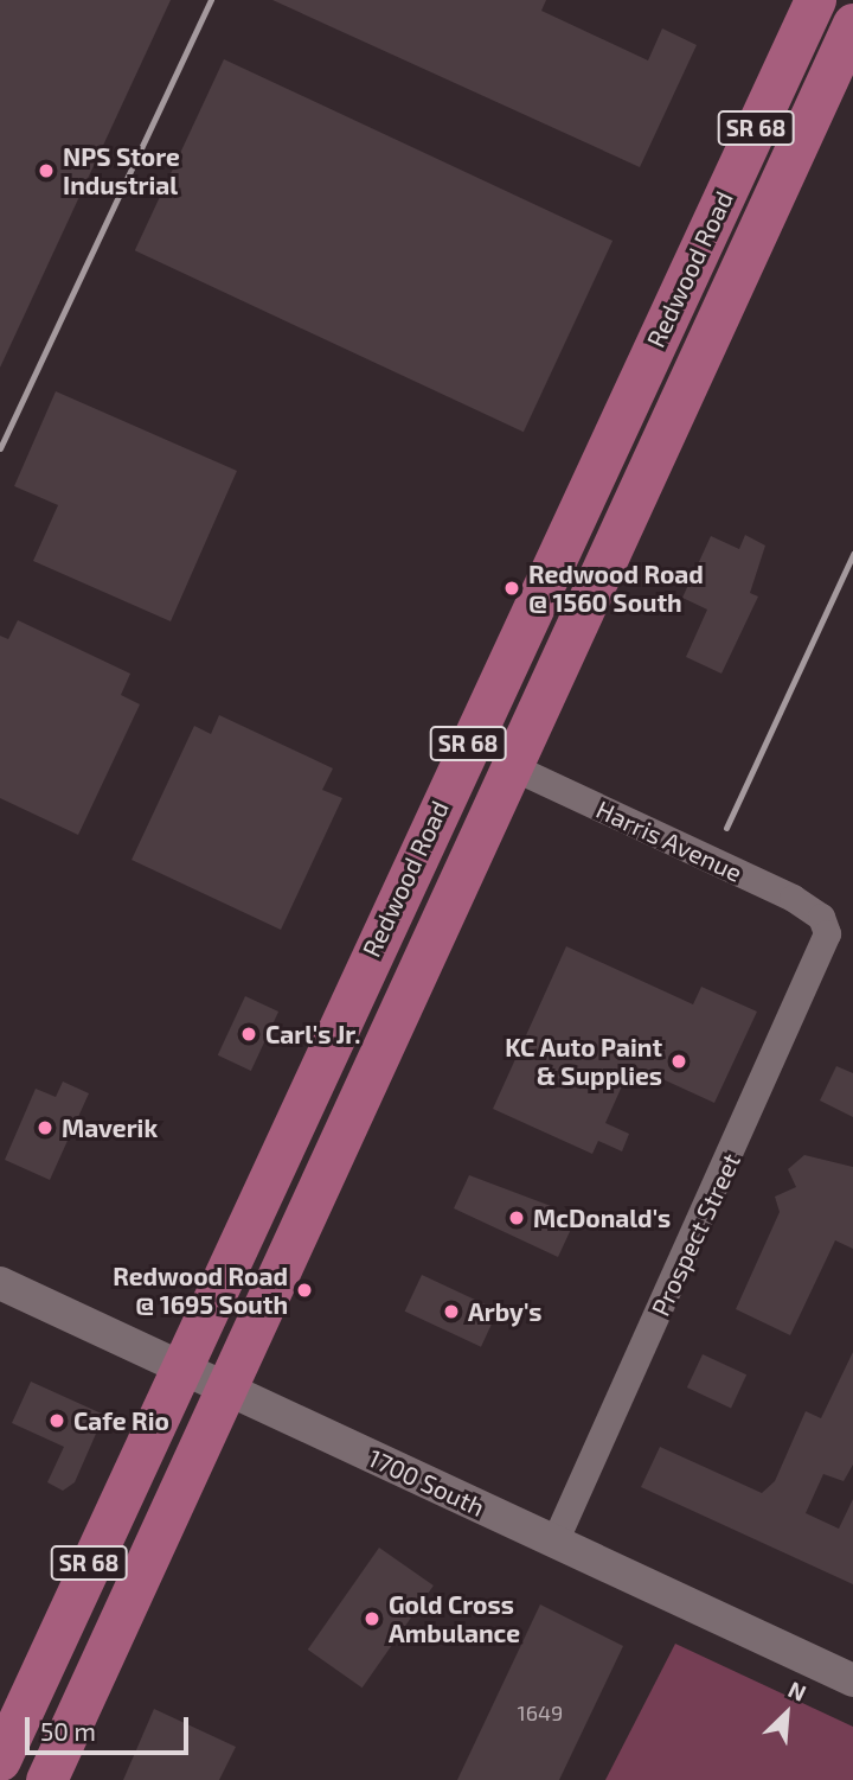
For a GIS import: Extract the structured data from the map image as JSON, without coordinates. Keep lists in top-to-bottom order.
{
  "streets": {
    "main road": ["SR 68", "Redwood Road"],
    "street": ["Harris Avenue", "Prospect Street", "1700 South"]
  },
  "crossings": [
    ["Redwood Road", "Harris Avenue"],
    ["Redwood Road", "1700 South"],
    ["Harris Avenue", "Prospect Street"],
    ["Prospect Street", "1700 South"]
  ],
  "places": [
    "NPS Store Industrial",
    "Redwood Road @ 1560 South",
    "Carl's Jr.",
    "KC Auto Paint & Supplies",
    "Maverik",
    "McDonald's",
    "Redwood Road @ 1695 South",
    "Arby's",
    "Cafe Rio",
    "Gold Cross Ambulance"
  ],
  "house_numbers": ["1649"],
  "scale_bar": "50 m",
  "north": "top right"
}
